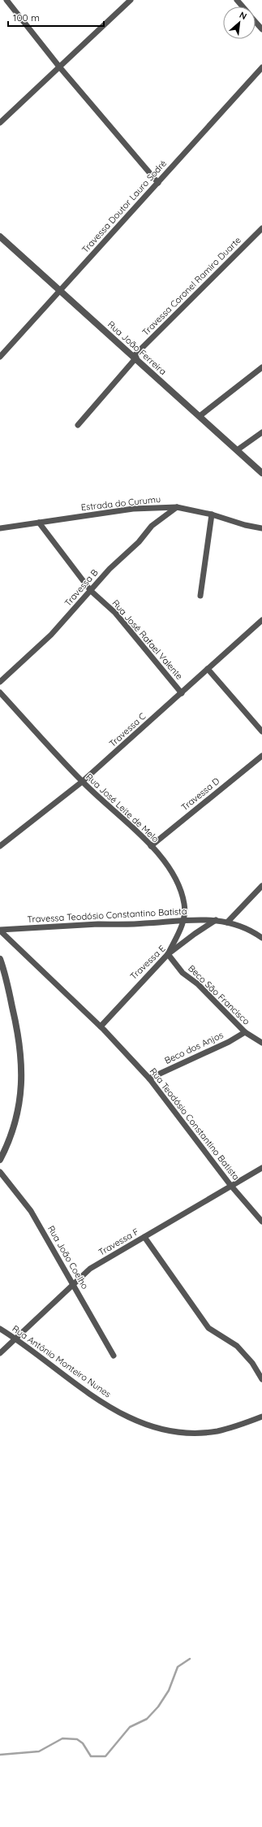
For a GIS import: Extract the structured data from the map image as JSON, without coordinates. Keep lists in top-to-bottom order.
{
  "streets": {
    "street": [
      "Travessa Doutor Lauro Sodré",
      "Travessa Coronel Ramiro Duarte",
      "Rua João Ferreira",
      "Estrada do Curumu",
      "Travessa B",
      "Rua José Rafael Valente",
      "Travessa C",
      "Travessa D",
      "Rua José Leite de Melo",
      "Travessa Teodósio Constantino Batista",
      "Travessa E",
      "Beco São Francisco",
      "Beco dos Anjos",
      "Rua Teodósio Constantino Batista",
      "Travessa F",
      "Rua João Coelho",
      "Rua Antônio Monteiro Nunes"
    ]
  },
  "crossings": [
    ["Travessa Doutor Lauro Sodré", "Rua João Ferreira"],
    ["Travessa Coronel Ramiro Duarte", "Rua João Ferreira"],
    ["Estrada do Curumu", "Travessa B"],
    ["Estrada do Curumu", "Rua José Rafael Valente"],
    ["Travessa B", "Rua José Rafael Valente"],
    ["Rua José Rafael Valente", "Travessa C"],
    ["Travessa C", "Rua José Leite de Melo"],
    ["Travessa D", "Rua José Leite de Melo"],
    ["Rua José Leite de Melo", "Travessa Teodósio Constantino Batista"],
    ["Travessa Teodósio Constantino Batista", "Travessa E"],
    ["Travessa Teodósio Constantino Batista", "Rua Teodósio Constantino Batista"],
    ["Travessa E", "Beco São Francisco"],
    ["Travessa E", "Rua Teodósio Constantino Batista"],
    ["Beco São Francisco", "Beco dos Anjos"],
    ["Beco dos Anjos", "Rua Teodósio Constantino Batista"],
    ["Rua Teodósio Constantino Batista", "Travessa F"],
    ["Travessa F", "Rua João Coelho"],
    ["Travessa F", "Rua Antônio Monteiro Nunes"]
  ],
  "scale_bar": "100 m",
  "north": "top right"
}
